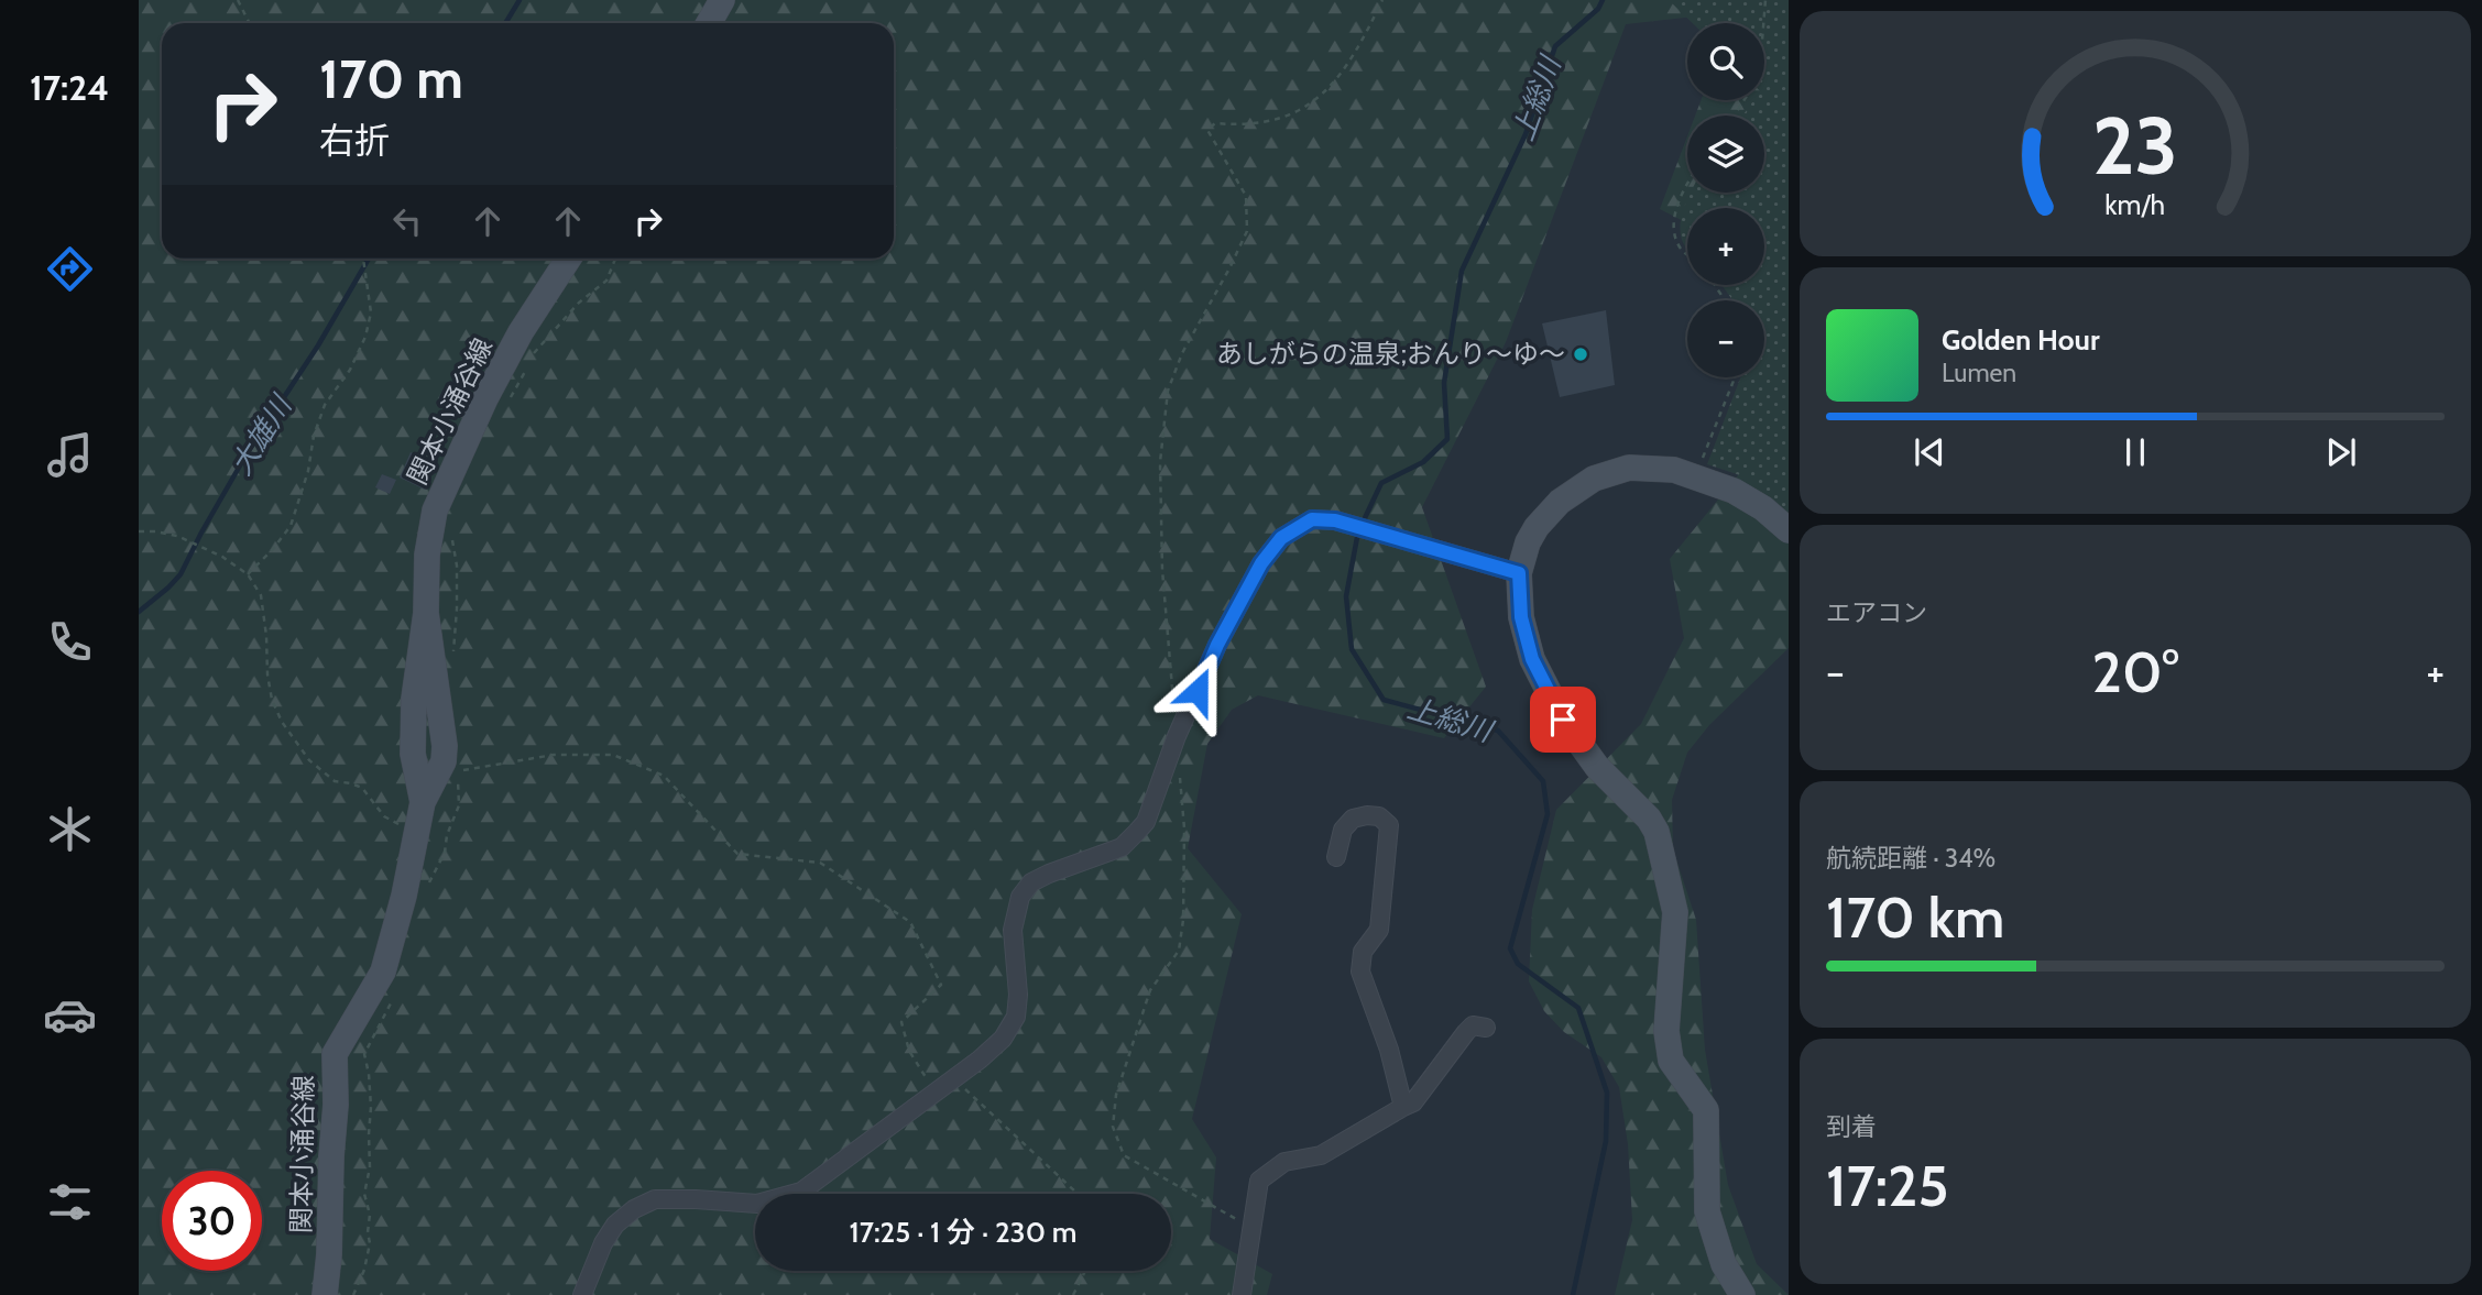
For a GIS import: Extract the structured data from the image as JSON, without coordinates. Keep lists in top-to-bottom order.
{
  "streets": {
    "main road": ["関本小涌谷線"]
  },
  "water": ["上総川", "大雄川"],
  "places": ["あしがらの温泉;おんり〜ゆ〜"],
  "page": {
    "tabs": "17:24",
    "map_buttons": ["+", "−"],
    "turn": ["170 m", "右折"],
    "song": ["Golden Hour", "Lumen"],
    "tile": [
      "エアコン",
      ["航続距離 · 34%", "170 km"],
      ["到着", "17:25"]
    ],
    "heat": ["−", "20°", "+"],
    "limit": "30",
    "trip": "17:25 · 1 分 · 230 m",
    "gauge": ["23", "km/h"]
  }
}
